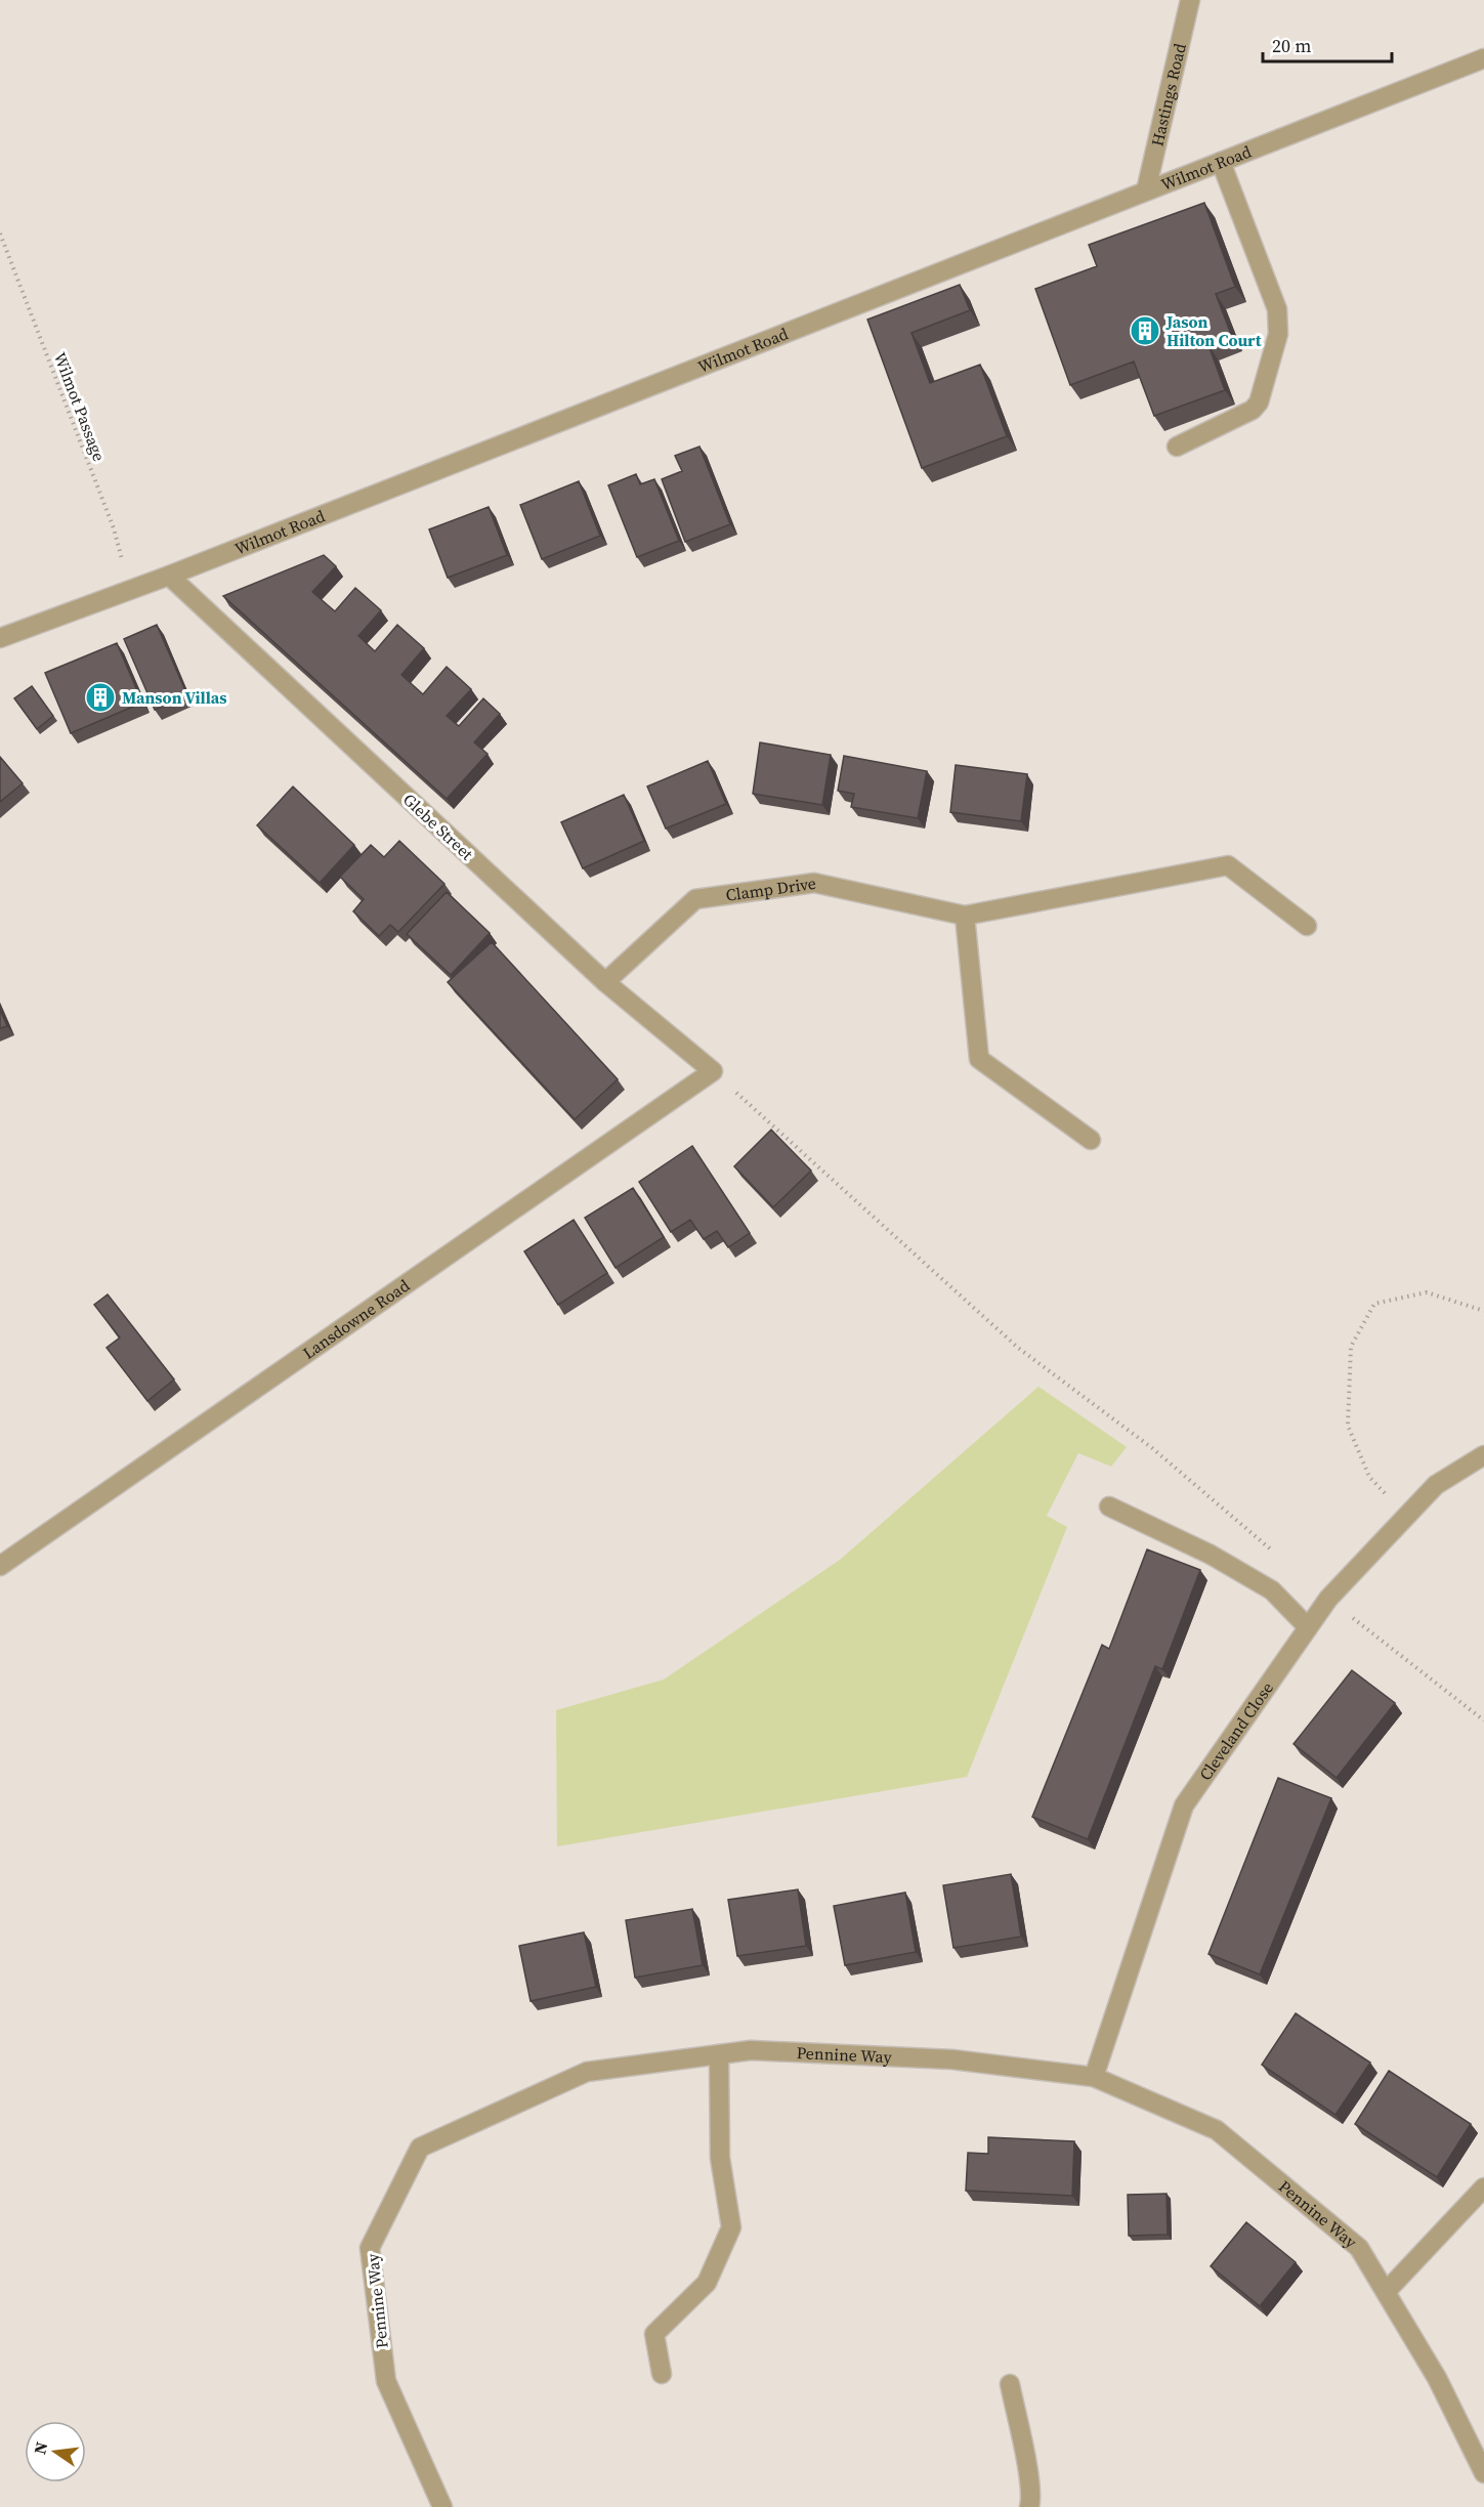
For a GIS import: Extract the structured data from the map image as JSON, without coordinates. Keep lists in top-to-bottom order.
{
  "streets": {
    "street": [
      "Hastings Road",
      "Wilmot Road",
      "Glebe Street",
      "Clamp Drive",
      "Lansdowne Road",
      "Cleveland Close",
      "Pennine Way"
    ],
    "path": ["Wilmot Passage"]
  },
  "crossings": [
    ["Hastings Road", "Wilmot Road"],
    ["Wilmot Road", "Wilmot Passage"],
    ["Wilmot Road", "Glebe Street"],
    ["Glebe Street", "Clamp Drive"],
    ["Glebe Street", "Lansdowne Road"],
    ["Cleveland Close", "Pennine Way"]
  ],
  "places": {
    "building": ["Jason Hilton Court", "Manson Villas"]
  },
  "scale_bar": "20 m",
  "north": "left"
}
